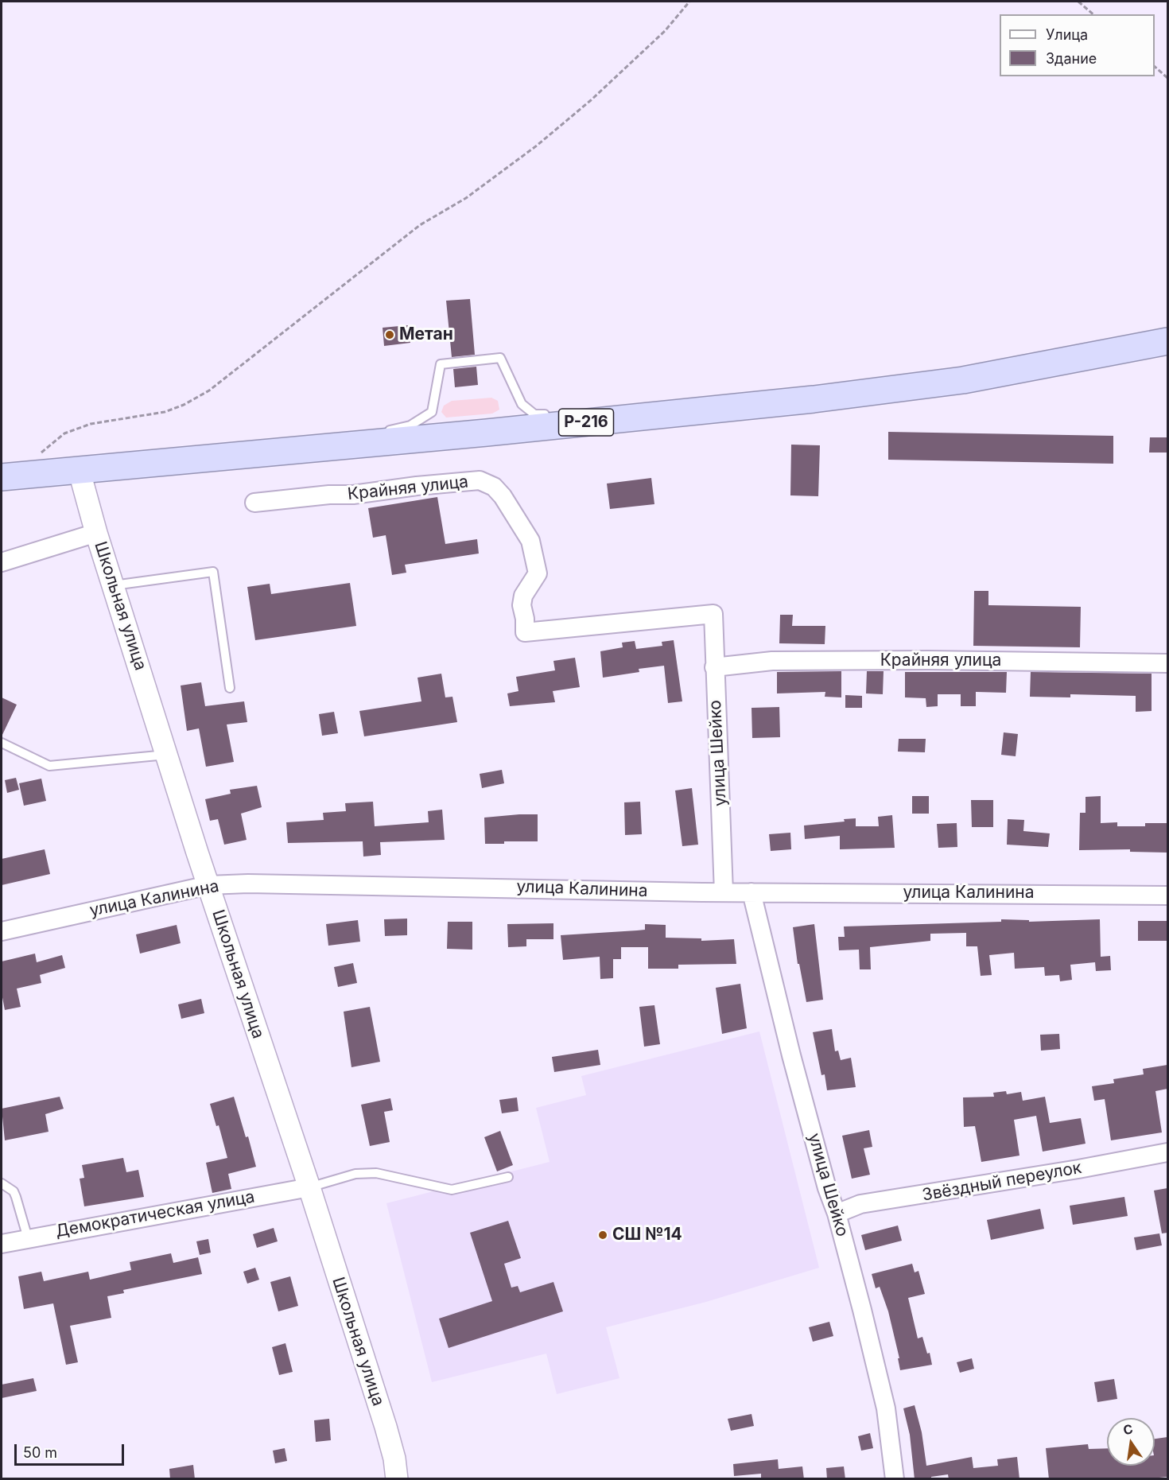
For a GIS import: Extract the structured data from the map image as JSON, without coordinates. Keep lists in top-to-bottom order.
{
  "streets": {
    "highway": ["Р-216"],
    "street": [
      "Крайняя улица",
      "Школьная улица",
      "улица Шейко",
      "улица Калинина",
      "Звёздный переулок",
      "Демократическая улица"
    ]
  },
  "crossings": [
    ["Р-216", "Школьная улица"],
    ["Крайняя улица", "улица Шейко"],
    ["Школьная улица", "улица Калинина"],
    ["Школьная улица", "Демократическая улица"],
    ["улица Шейко", "улица Калинина"],
    ["улица Шейко", "Звёздный переулок"]
  ],
  "places": ["Метан", "СШ №14"],
  "legend": ["Улица", "Здание"],
  "scale_bar": "50 m",
  "north": "top"
}
